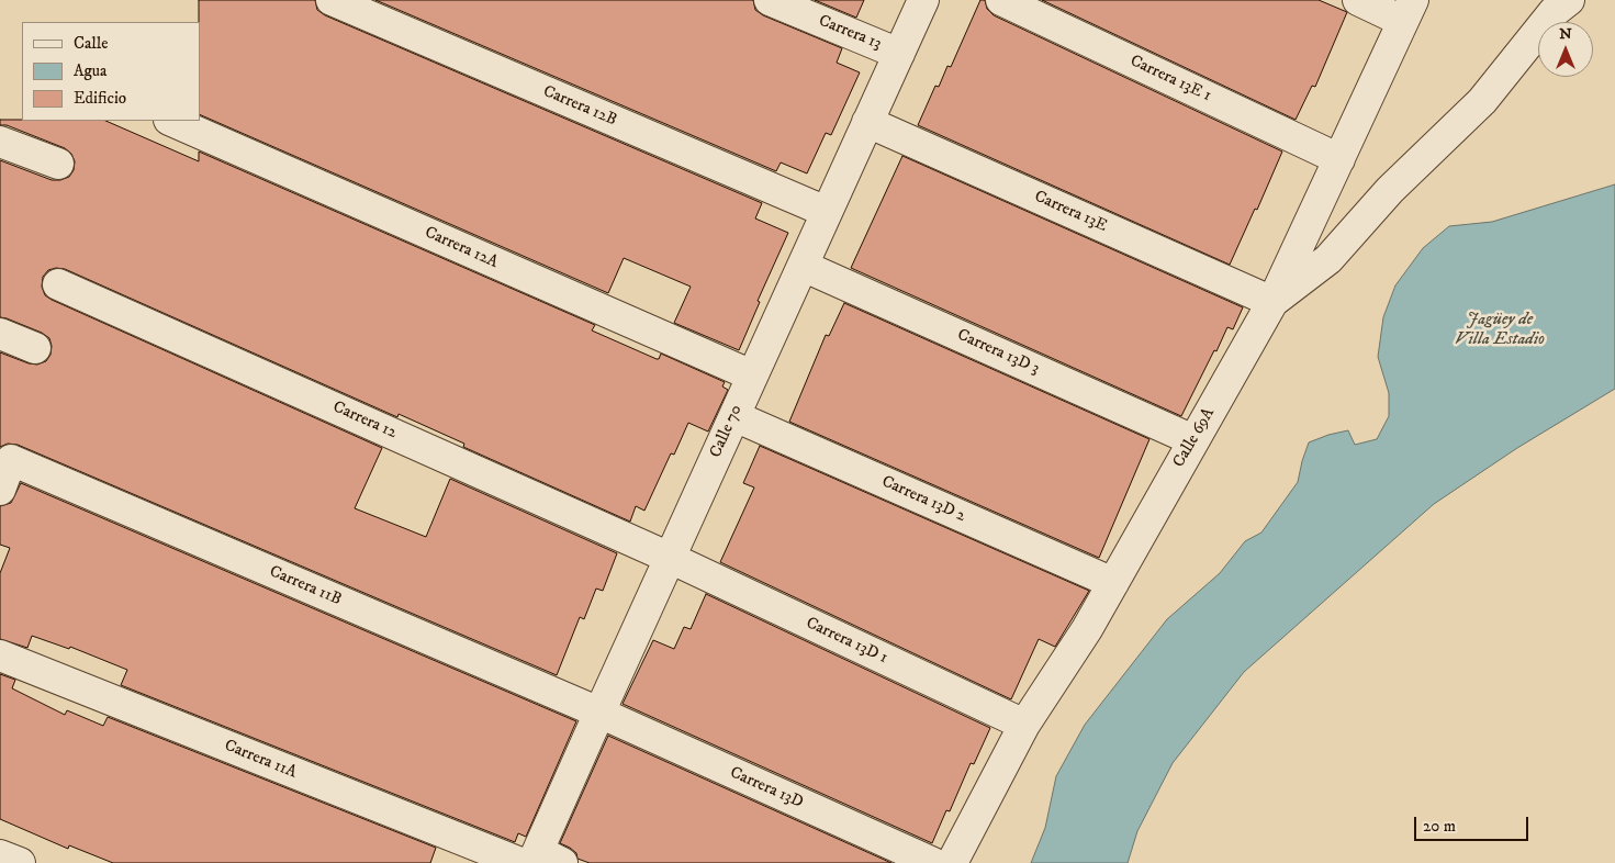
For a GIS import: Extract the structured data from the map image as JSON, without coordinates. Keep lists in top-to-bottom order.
{
  "streets": {
    "street": [
      "Carrera 13",
      "Carrera 13E 1",
      "Carrera 12B",
      "Carrera 13E",
      "Carrera 12A",
      "Carrera 13D 3",
      "Carrera 12",
      "Calle 70",
      "Calle 69A",
      "Carrera 13D 2",
      "Carrera 11B",
      "Carrera 13D 1",
      "Carrera 11A",
      "Carrera 13D"
    ]
  },
  "crossings": [
    ["Carrera 13", "Calle 70"],
    ["Carrera 13E 1", "Calle 69A"],
    ["Carrera 12B", "Calle 70"],
    ["Carrera 13E", "Calle 70"],
    ["Carrera 13E", "Calle 69A"],
    ["Carrera 12A", "Calle 70"],
    ["Carrera 13D 3", "Calle 70"],
    ["Carrera 13D 3", "Calle 69A"],
    ["Carrera 12", "Calle 70"],
    ["Carrera 12", "Carrera 13D 1"],
    ["Calle 70", "Carrera 13D 2"],
    ["Calle 70", "Carrera 11B"],
    ["Calle 70", "Carrera 13D 1"],
    ["Calle 70", "Carrera 11A"],
    ["Calle 70", "Carrera 13D"],
    ["Calle 69A", "Carrera 13D 2"],
    ["Calle 69A", "Carrera 13D 1"],
    ["Carrera 11B", "Carrera 13D"]
  ],
  "water": ["Jagüey de Villa Estadio"],
  "legend": ["Calle", "Agua", "Edificio"],
  "scale_bar": "20 m",
  "north": "top"
}
